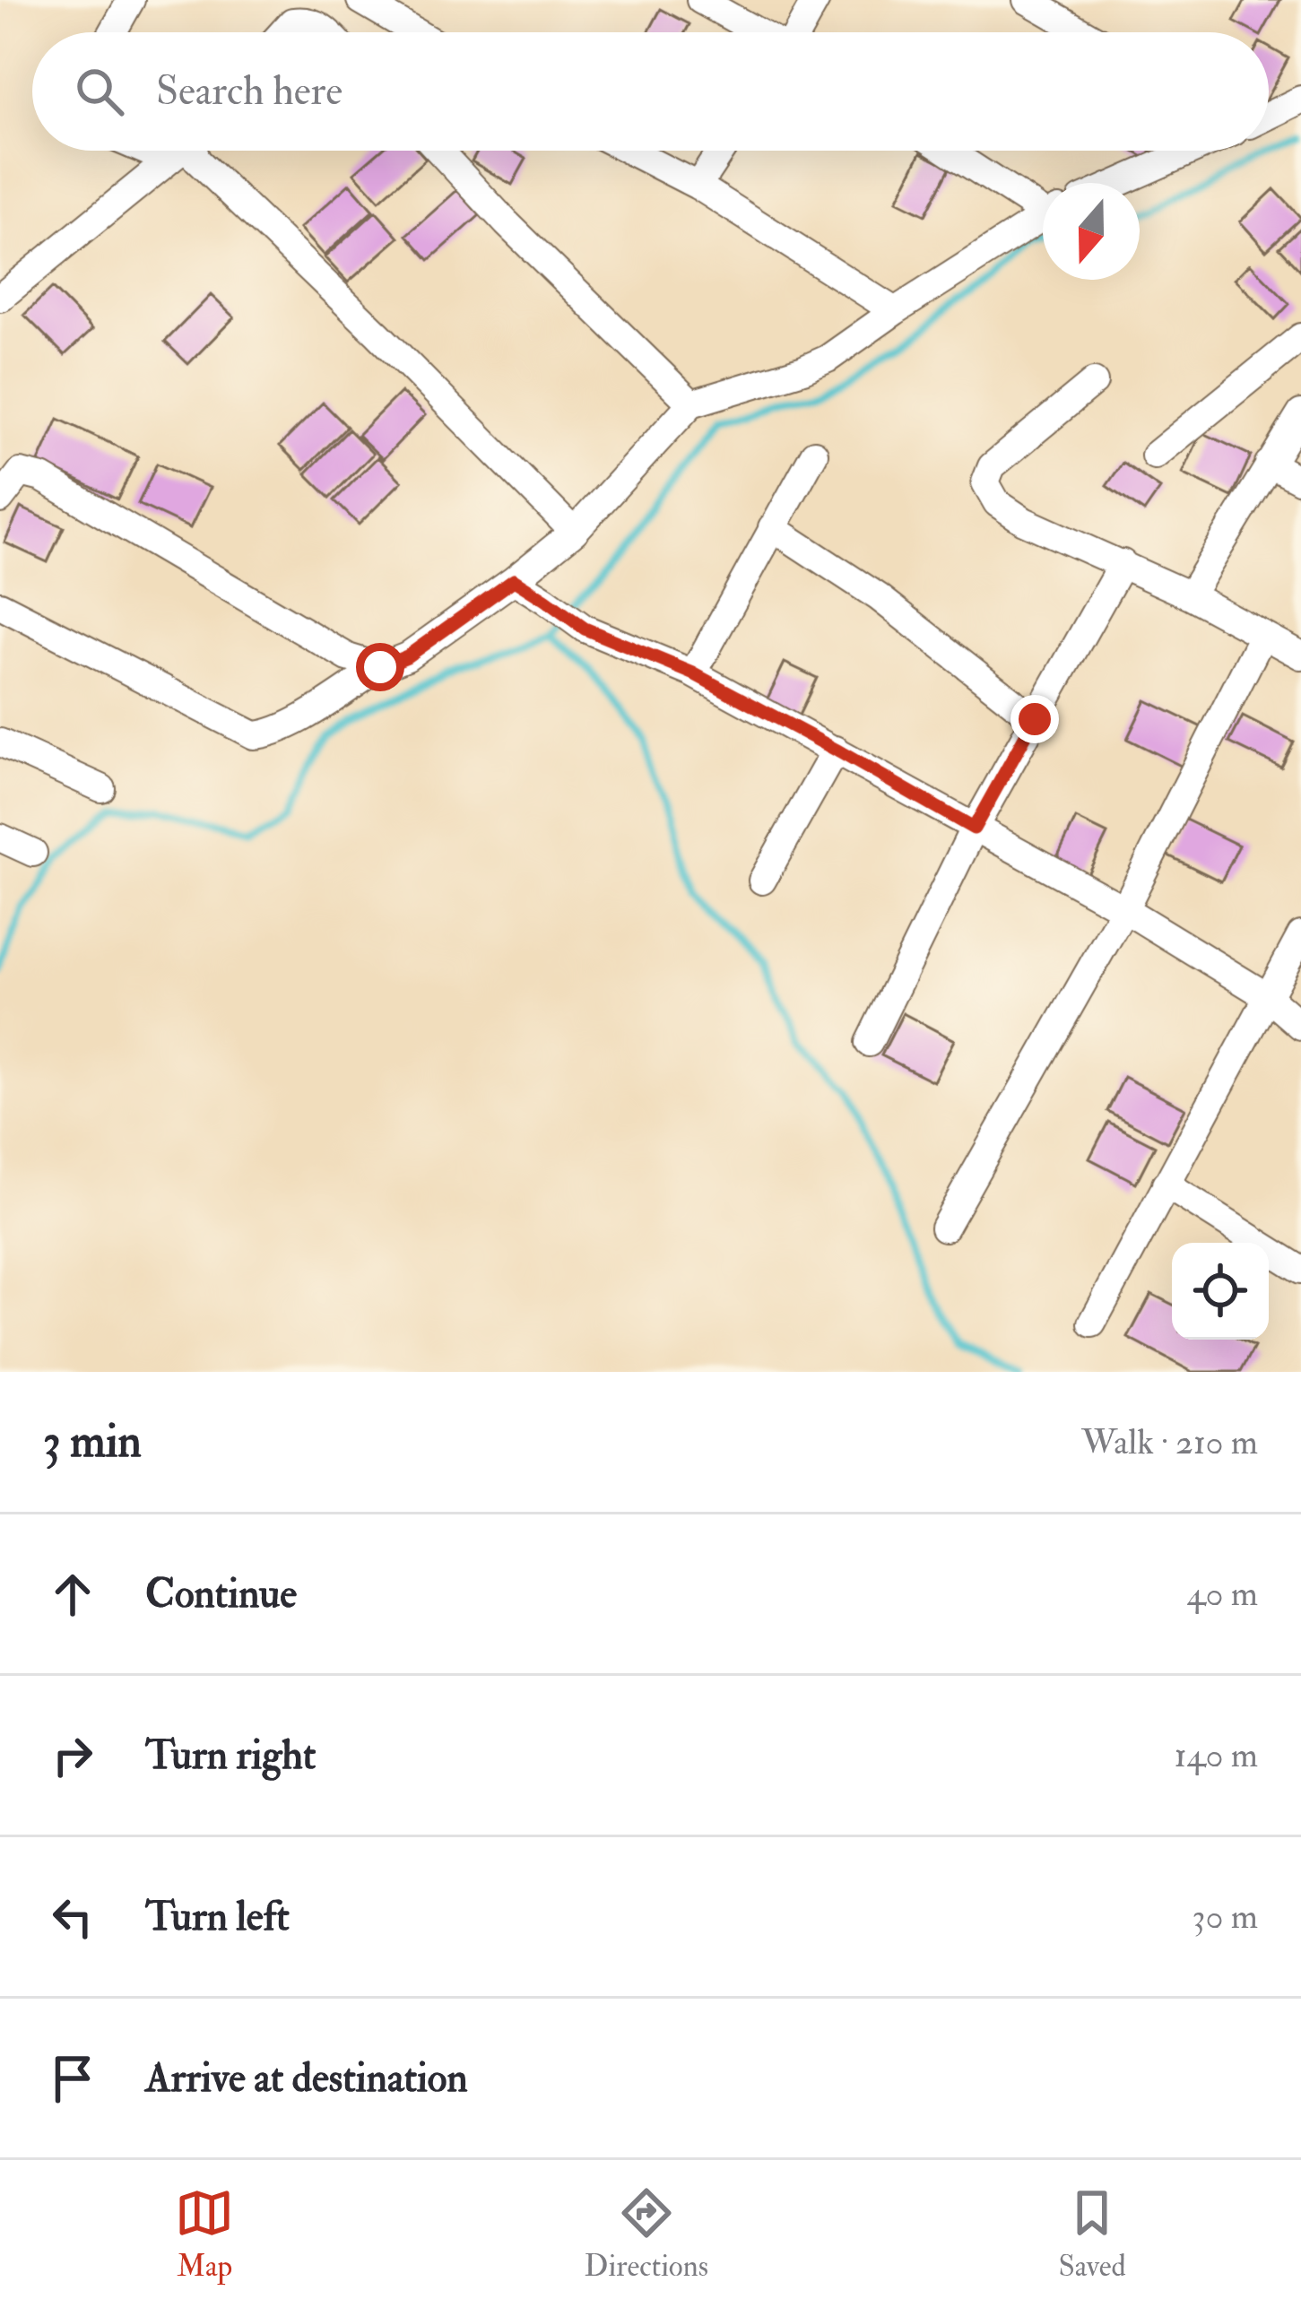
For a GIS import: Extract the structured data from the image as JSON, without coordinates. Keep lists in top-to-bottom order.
{
  "north": "bottom",
  "page": {
    "search": "Search here",
    "heading": ["3 min", "Walk · 210 m"],
    "list": [
      ["Continue", "40 m"],
      ["Turn right", "140 m"],
      ["Turn left", "30 m"],
      "Arrive at destination"
    ],
    "nav": ["Map", "Directions", "Saved"]
  }
}
